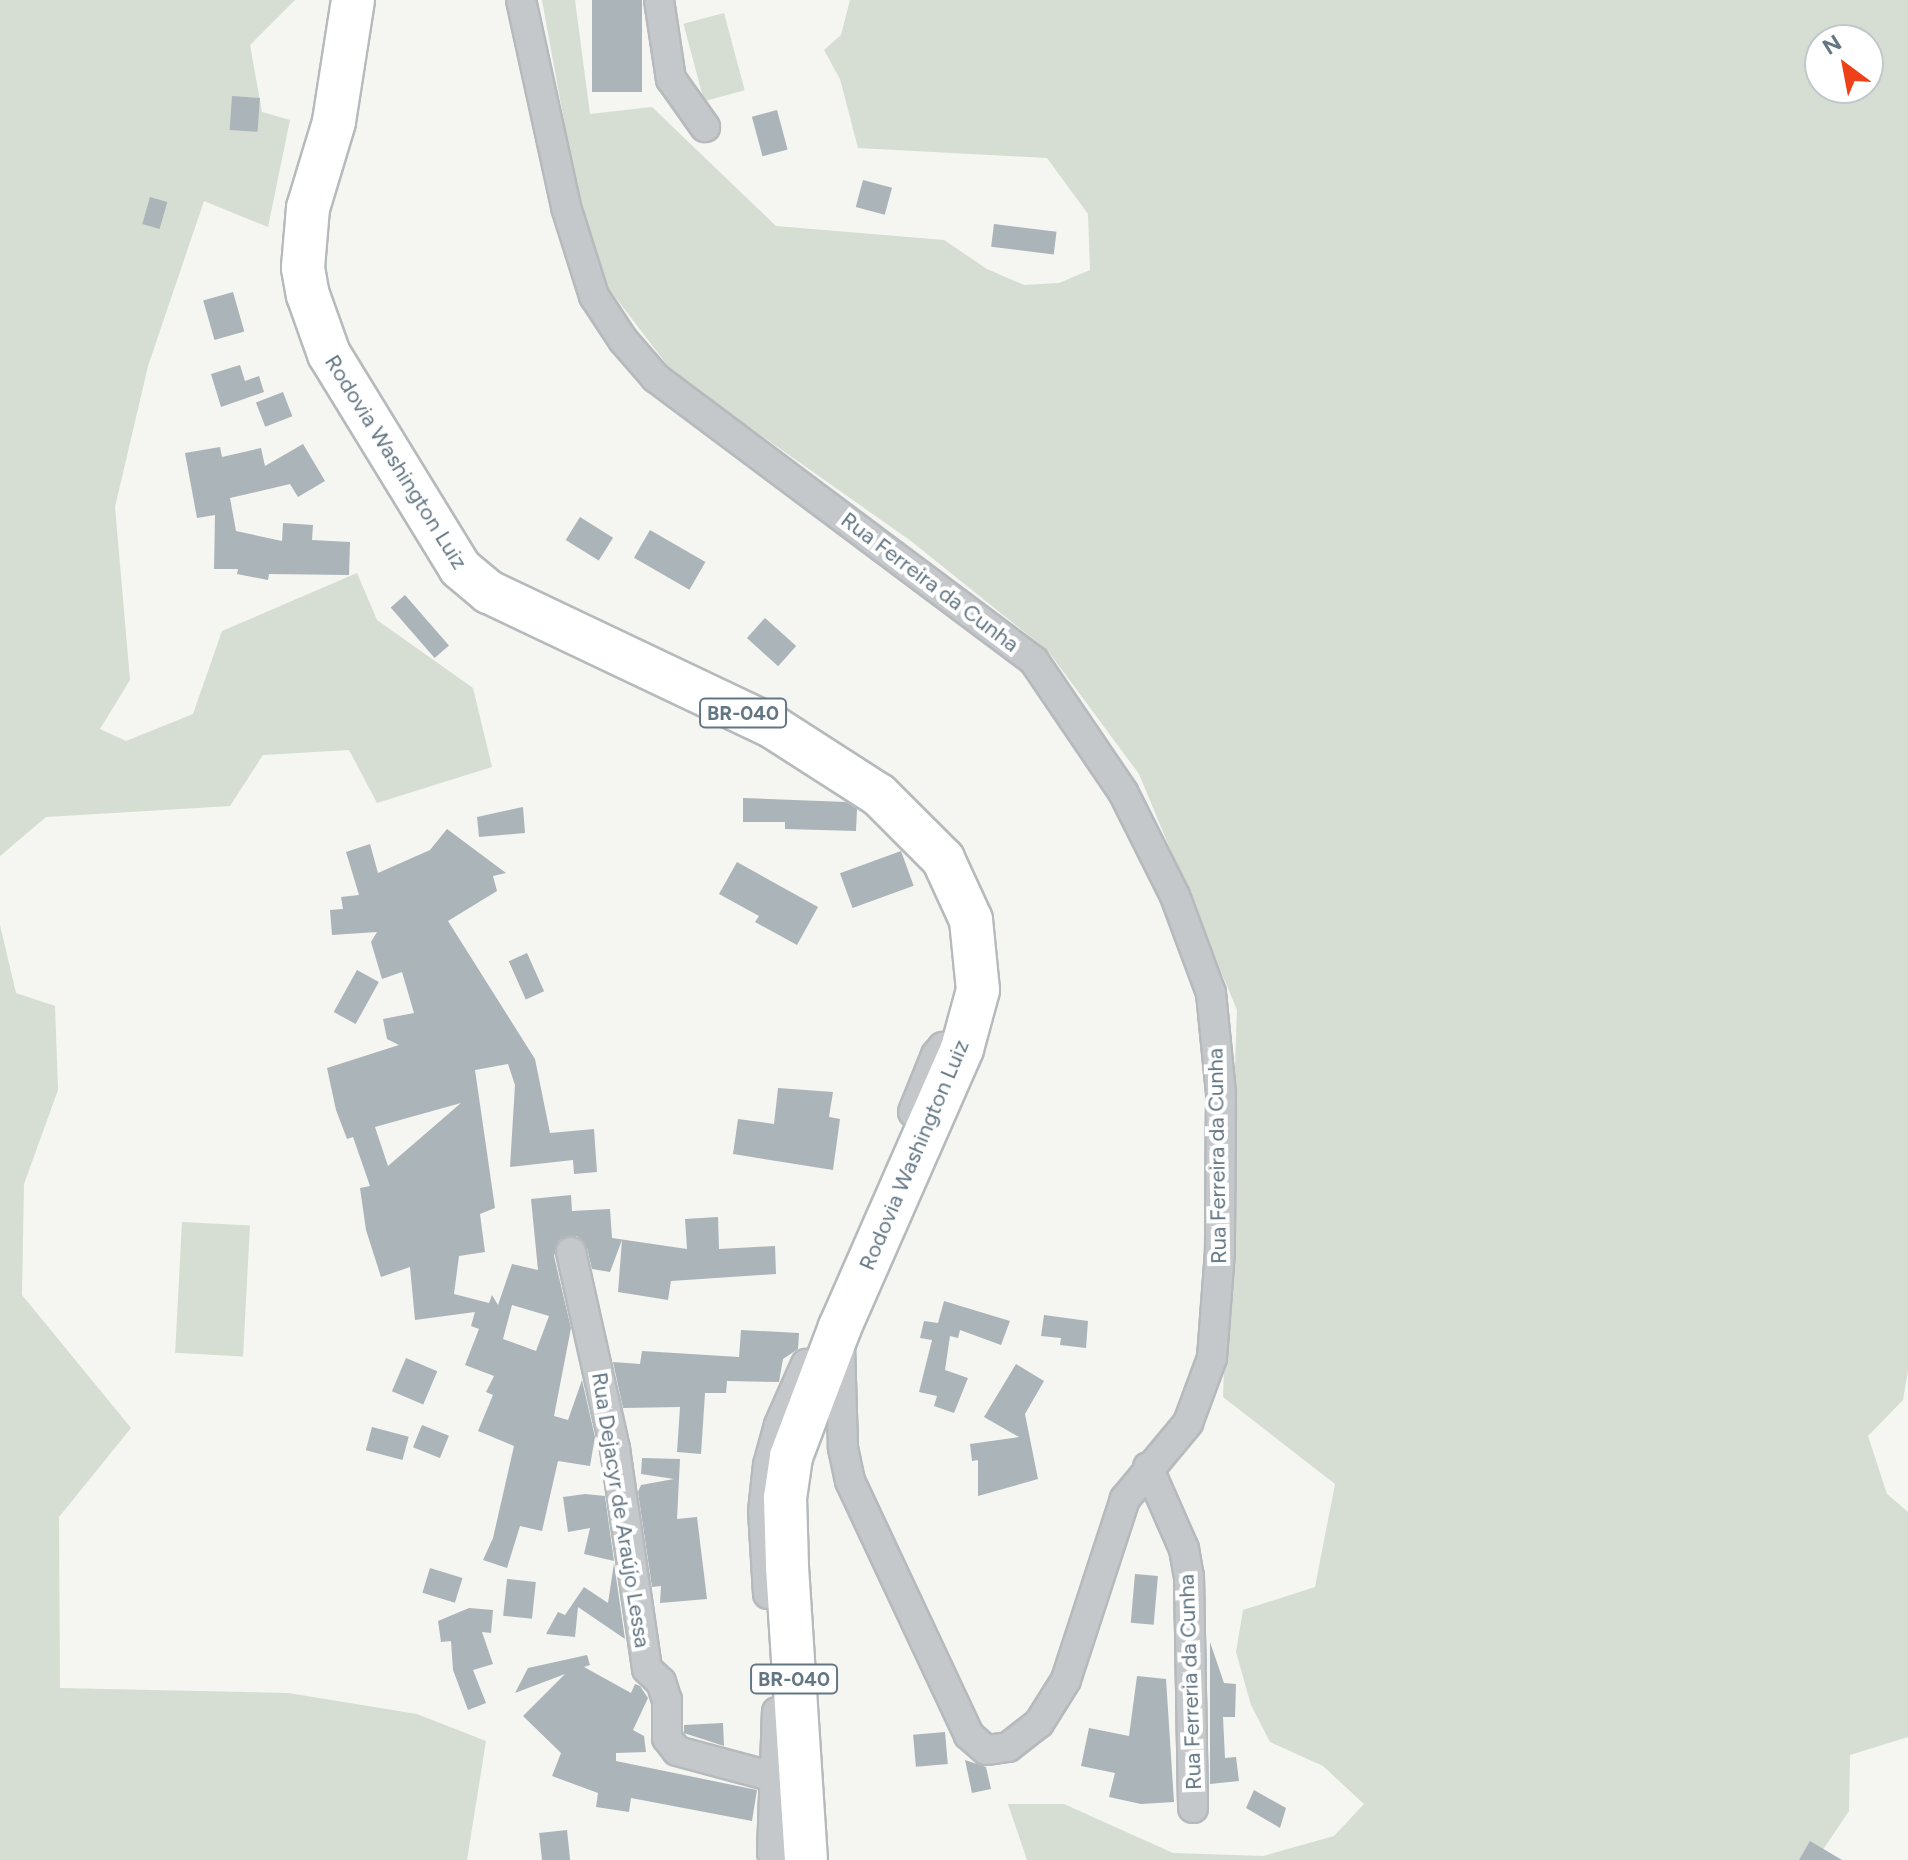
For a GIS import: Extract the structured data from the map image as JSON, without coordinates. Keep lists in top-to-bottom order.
{
  "streets": {
    "highway": ["Rodovia Washington Luiz", "BR-040"],
    "street": ["Rua Ferreira da Cunha", "Rua Dejacyr de Araújo Lessa", "Rua Ferreria da Cunha"]
  },
  "crossings": [
    ["Rodovia Washington Luiz", "Rua Ferreira da Cunha"],
    ["Rua Ferreira da Cunha", "Rua Ferreria da Cunha"]
  ],
  "north": "top left"
}
